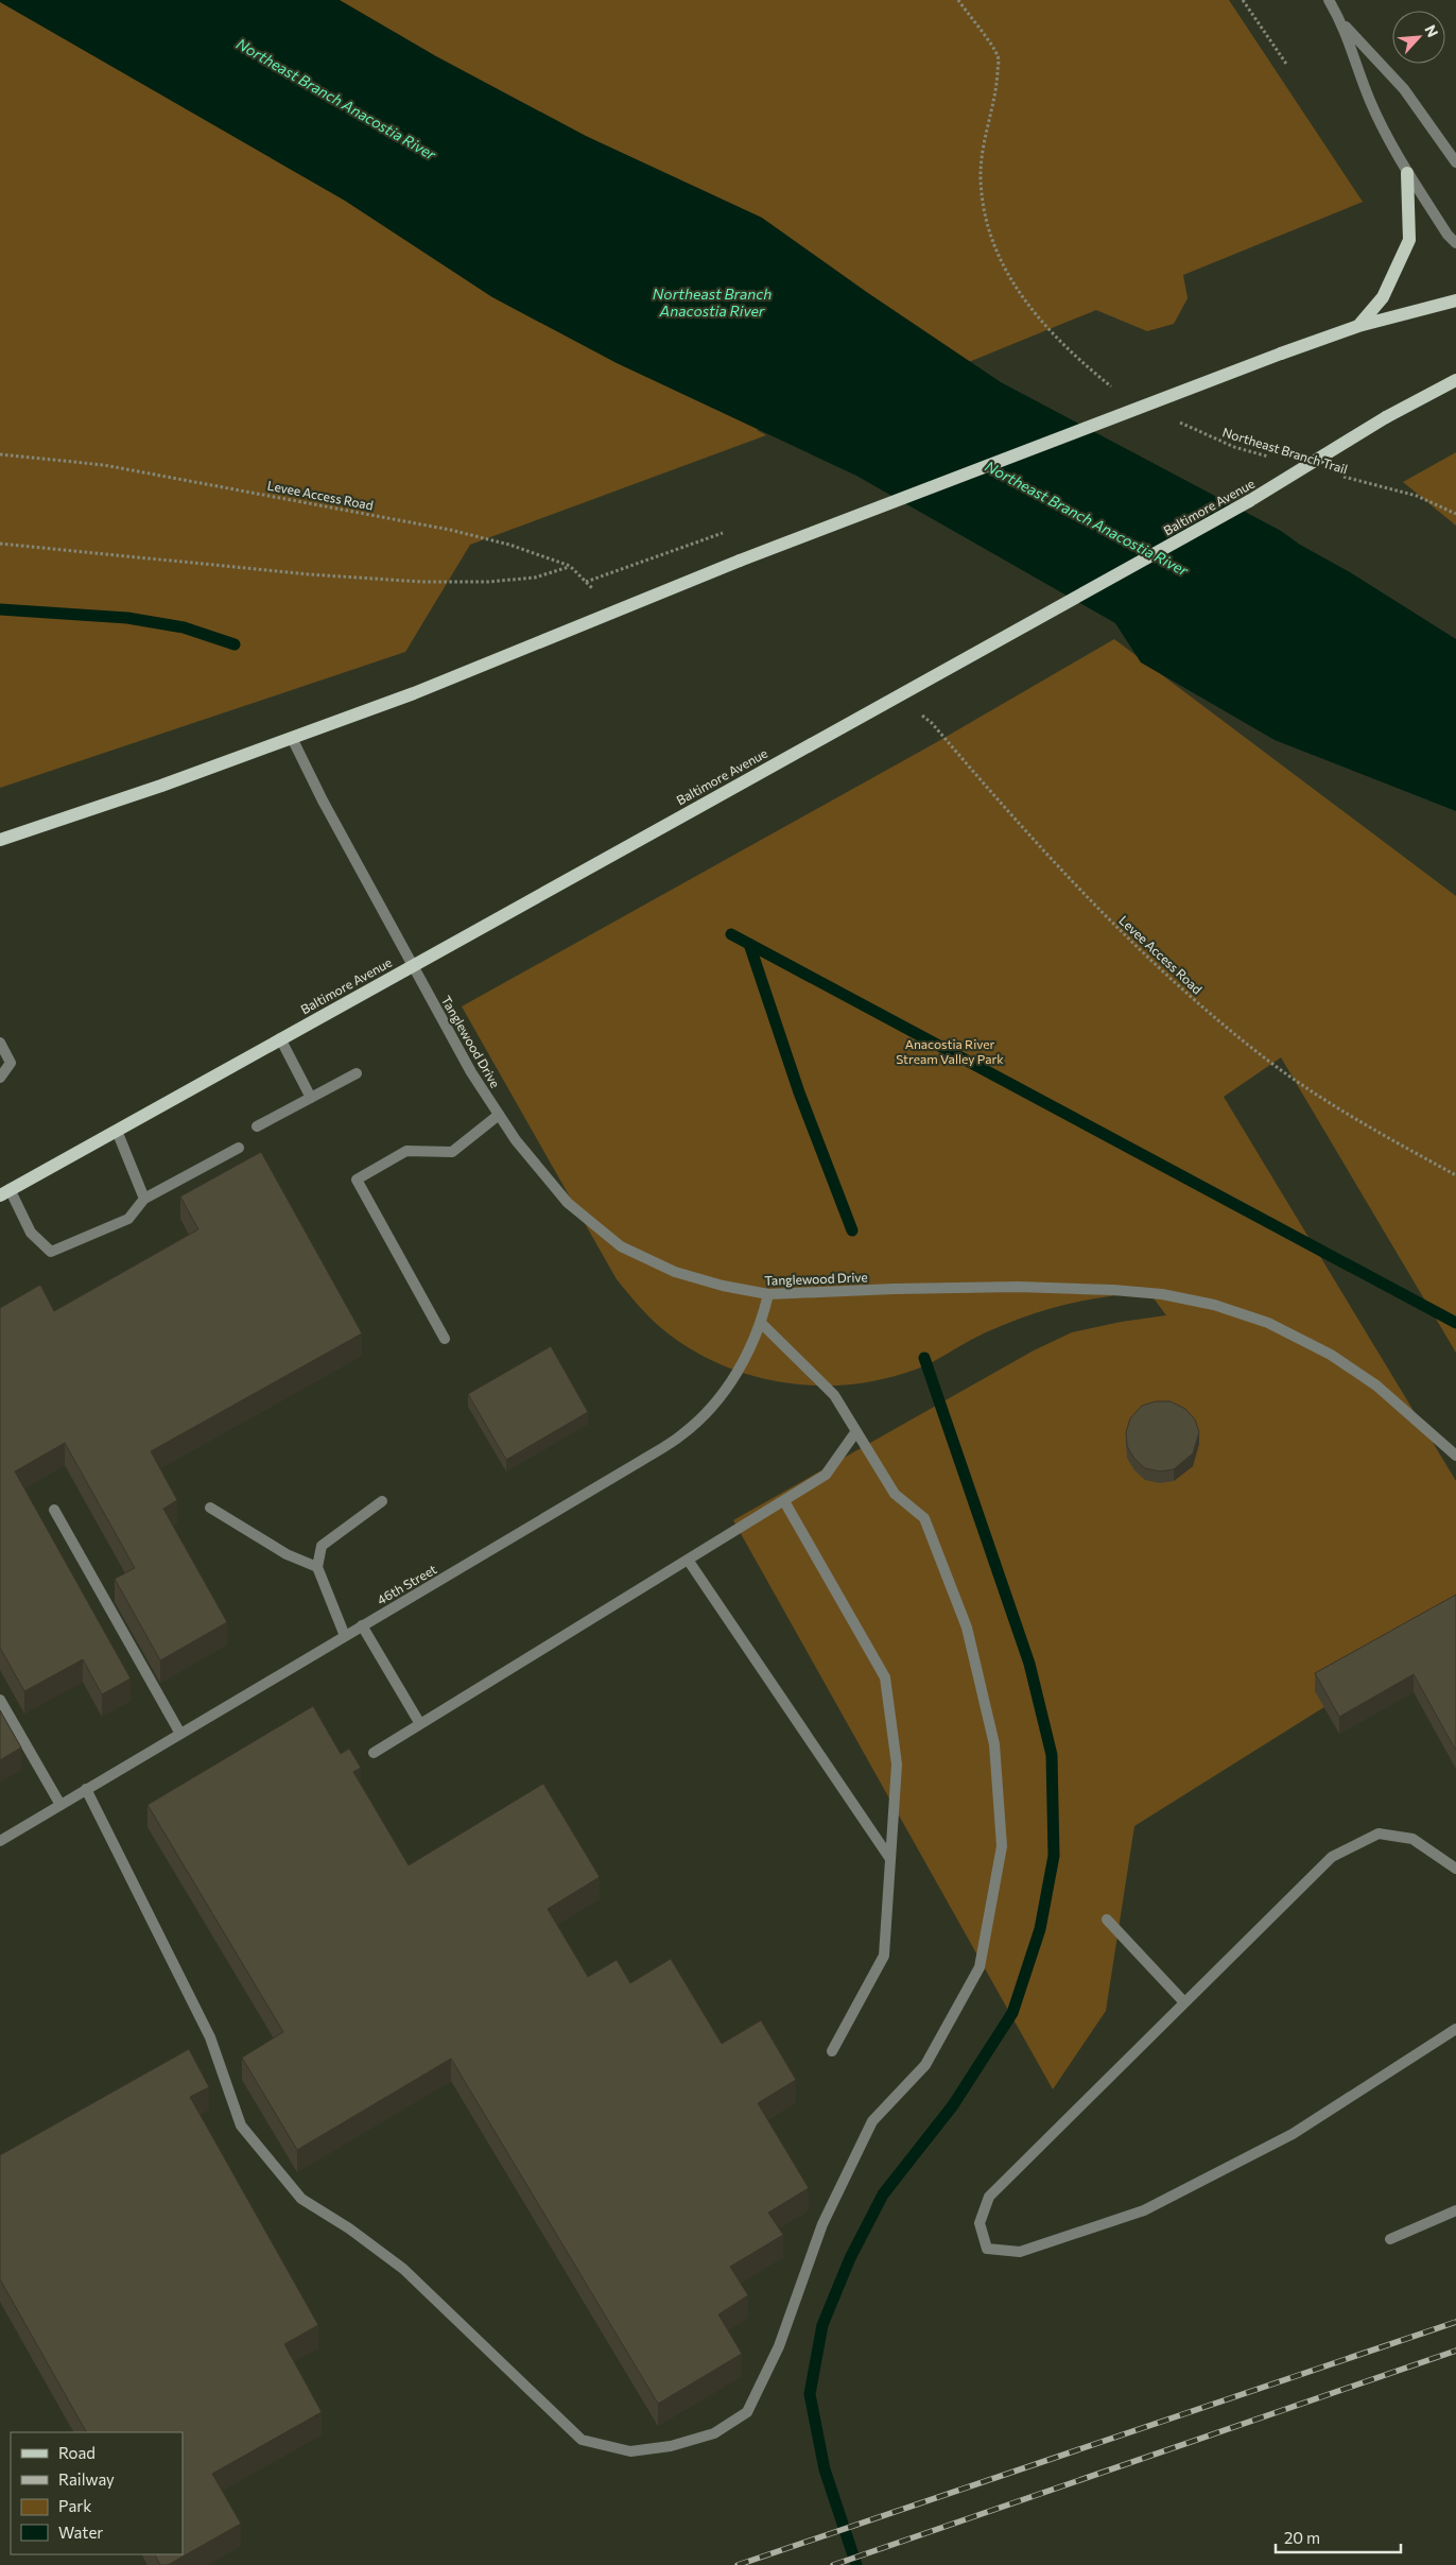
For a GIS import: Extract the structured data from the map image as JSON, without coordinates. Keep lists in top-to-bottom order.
{
  "streets": {
    "main road": ["Baltimore Avenue"],
    "street": ["Tanglewood Drive", "46th Street"],
    "path": ["Northeast Branch Trail", "Levee Access Road"]
  },
  "crossings": [
    ["Levee Access Road", "Baltimore Avenue"],
    ["Baltimore Avenue", "Tanglewood Drive"],
    ["Tanglewood Drive", "46th Street"]
  ],
  "water": ["Northeast Branch Anacostia River"],
  "parks": ["Anacostia River Stream Valley Park"],
  "legend": [
    "Road",
    "Railway",
    "Park",
    "Water"
  ],
  "scale_bar": "20 m",
  "north": "top right"
}
